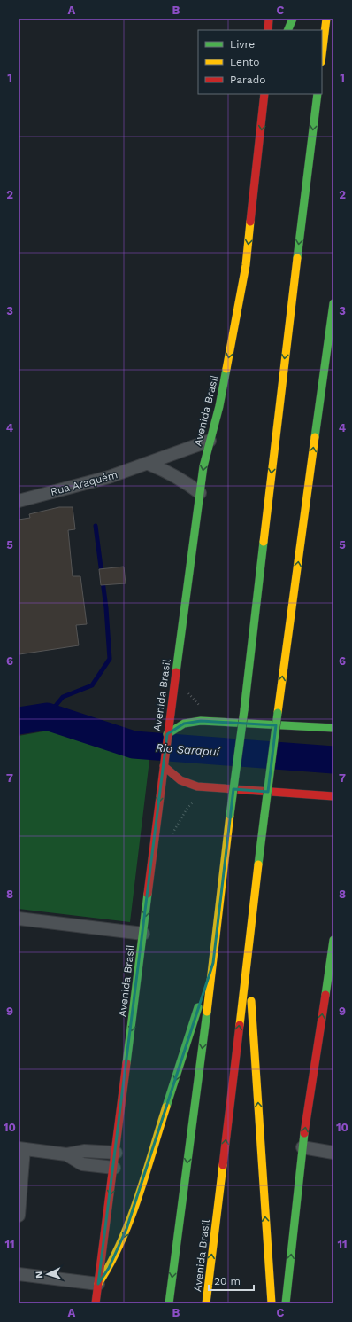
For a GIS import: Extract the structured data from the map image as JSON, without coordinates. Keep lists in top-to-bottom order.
{
  "streets": {
    "main road": ["Avenida Brasil"],
    "street": ["Rua Araquém"]
  },
  "crossings": [
    ["Avenida Brasil", "Rua Araquém"]
  ],
  "water": ["Rio Sarapuí"],
  "legend": ["Livre", "Lento", "Parado"],
  "scale_bar": "20 m",
  "north": "left",
  "grid": {
    "columns": ["A", "B", "C"],
    "rows": [
      "1",
      "2",
      "3",
      "4",
      "5",
      "6",
      "7",
      "8",
      "9",
      "10",
      "11"
    ]
  }
}
